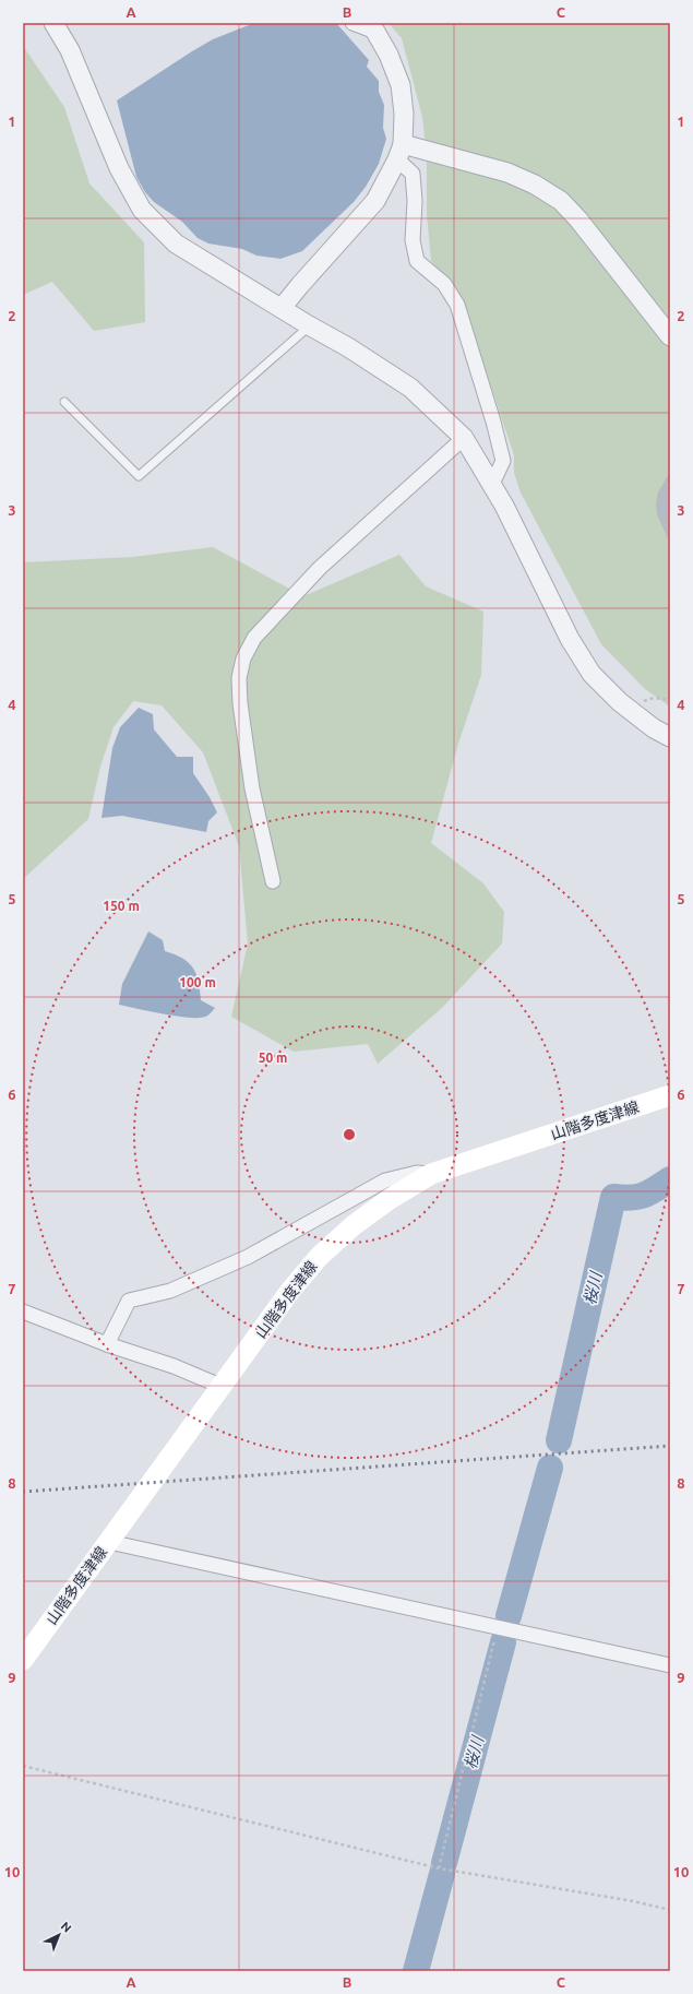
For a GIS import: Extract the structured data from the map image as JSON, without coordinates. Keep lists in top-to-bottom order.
{
  "streets": {
    "main road": ["山階多度津線"]
  },
  "water": ["桜川"],
  "north": "top right",
  "grid": {
    "columns": ["A", "B", "C"],
    "rows": [
      "1",
      "2",
      "3",
      "4",
      "5",
      "6",
      "7",
      "8",
      "9",
      "10"
    ]
  },
  "rings": ["150 m", "100 m", "50 m"]
}
